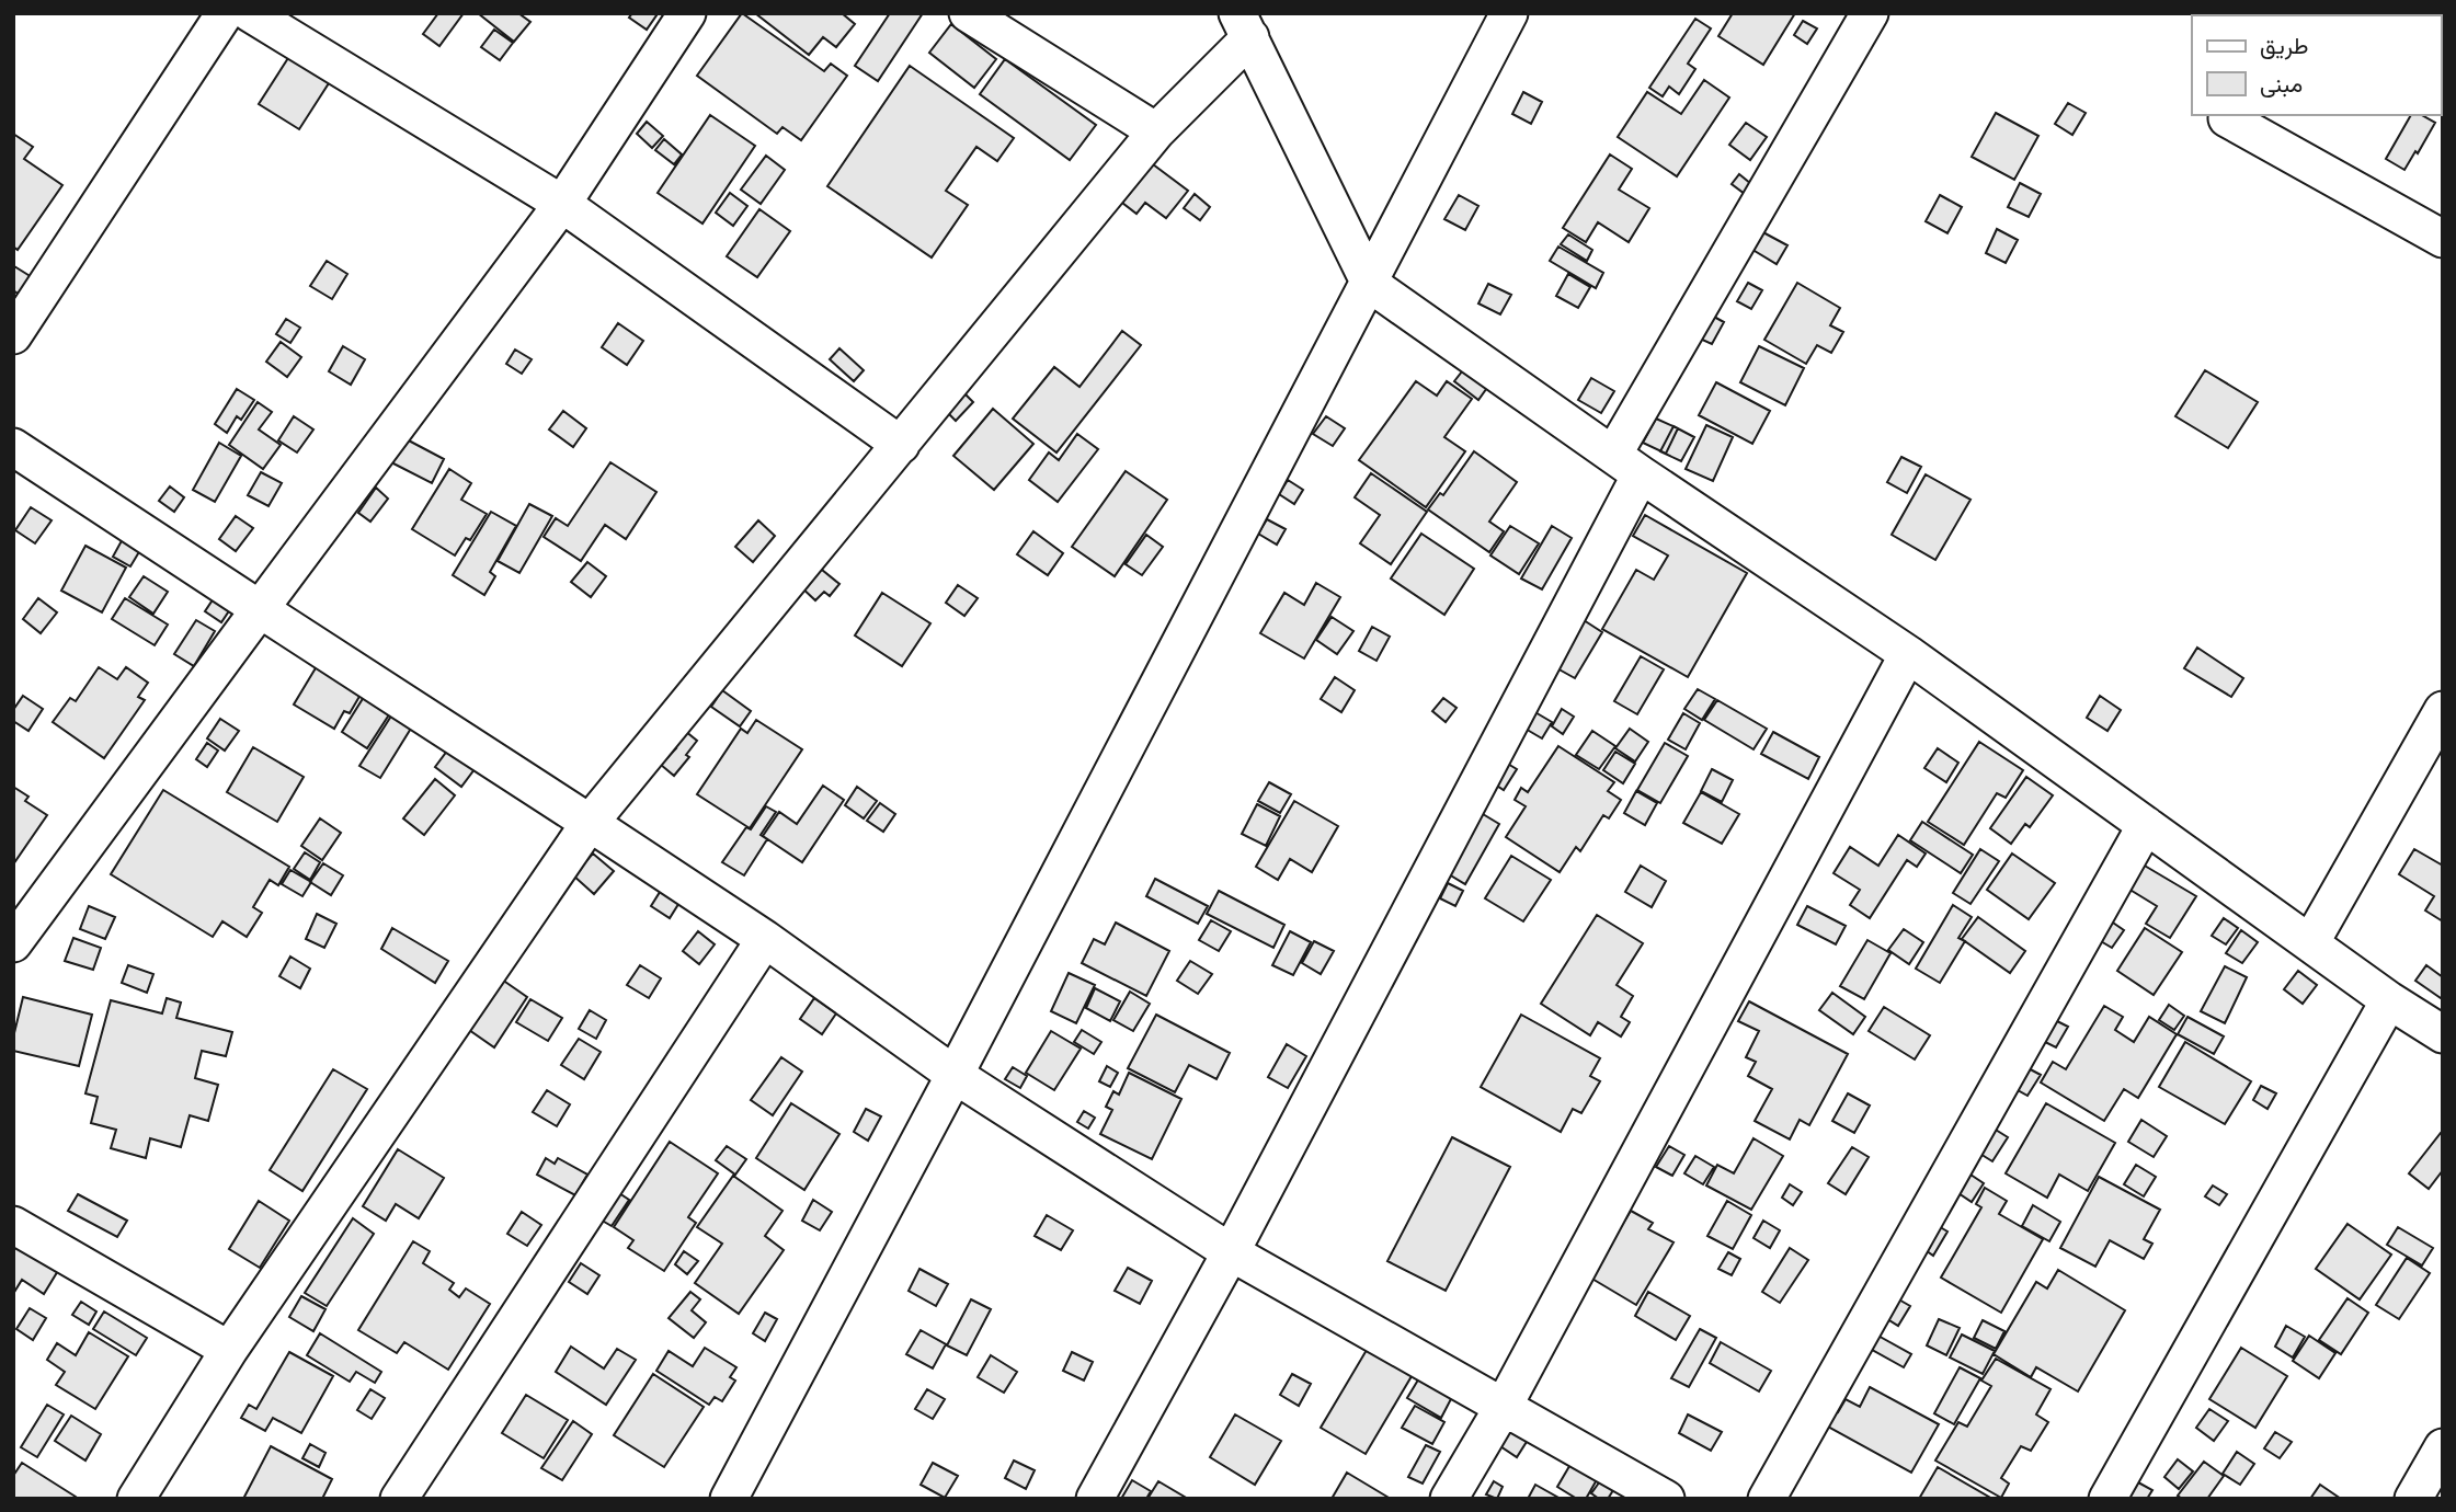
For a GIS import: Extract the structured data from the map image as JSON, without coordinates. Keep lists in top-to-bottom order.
{
  "legend": ["طريق", "مبنى"]
}
